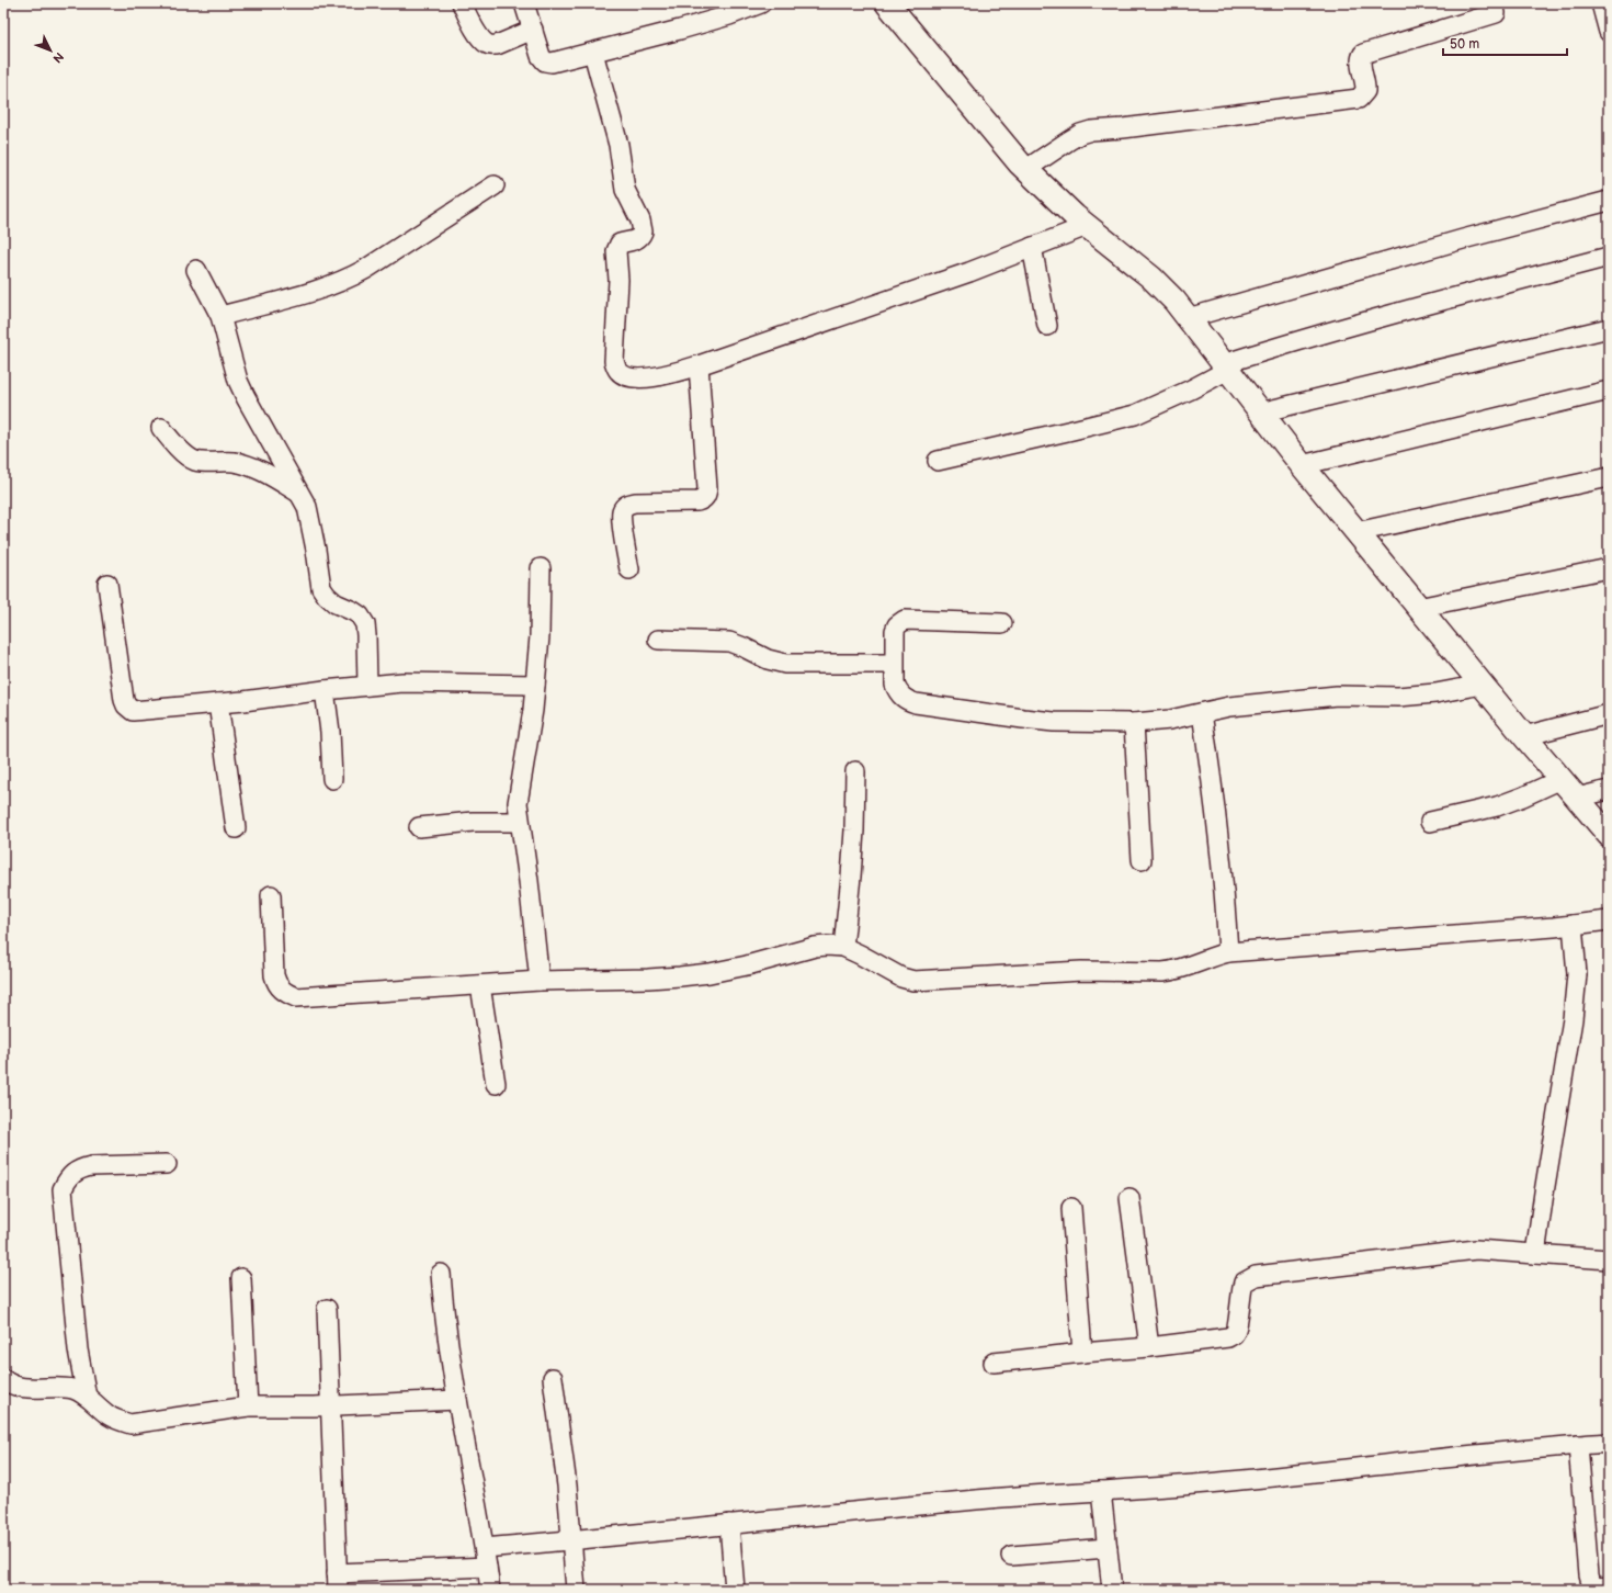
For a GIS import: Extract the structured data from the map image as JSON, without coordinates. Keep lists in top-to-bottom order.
{
  "scale_bar": "50 m",
  "north": "bottom right"
}
